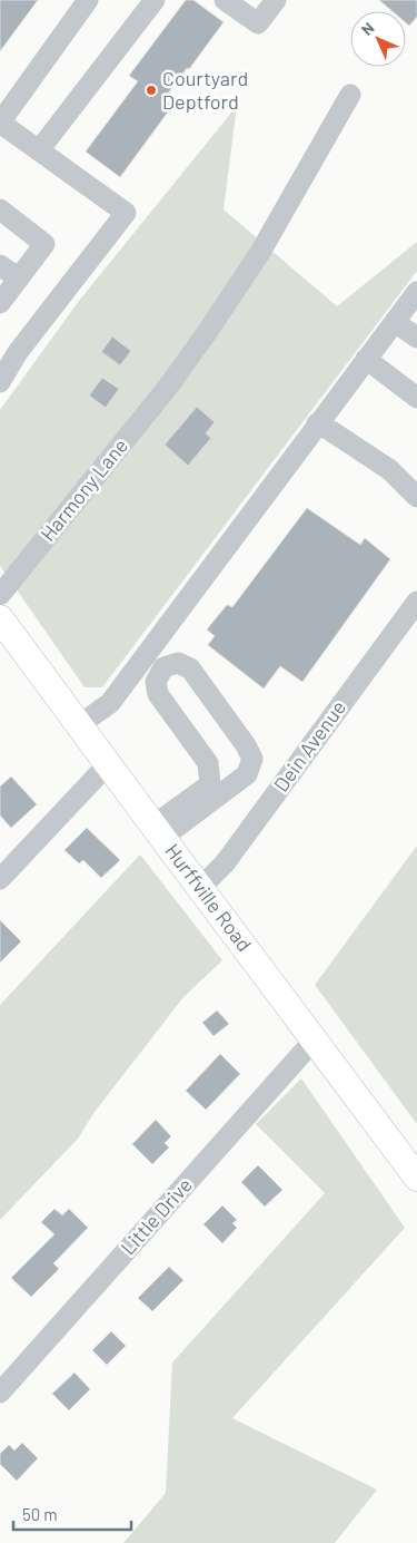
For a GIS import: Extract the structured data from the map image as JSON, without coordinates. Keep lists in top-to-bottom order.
{
  "streets": {
    "main road": ["Hurffville Road"],
    "street": ["Harmony Lane", "Dein Avenue", "Little Drive"]
  },
  "crossings": [
    ["Dein Avenue", "Hurffville Road"],
    ["Hurffville Road", "Little Drive"]
  ],
  "places": ["Courtyard Deptford"],
  "scale_bar": "50 m",
  "north": "top left"
}
